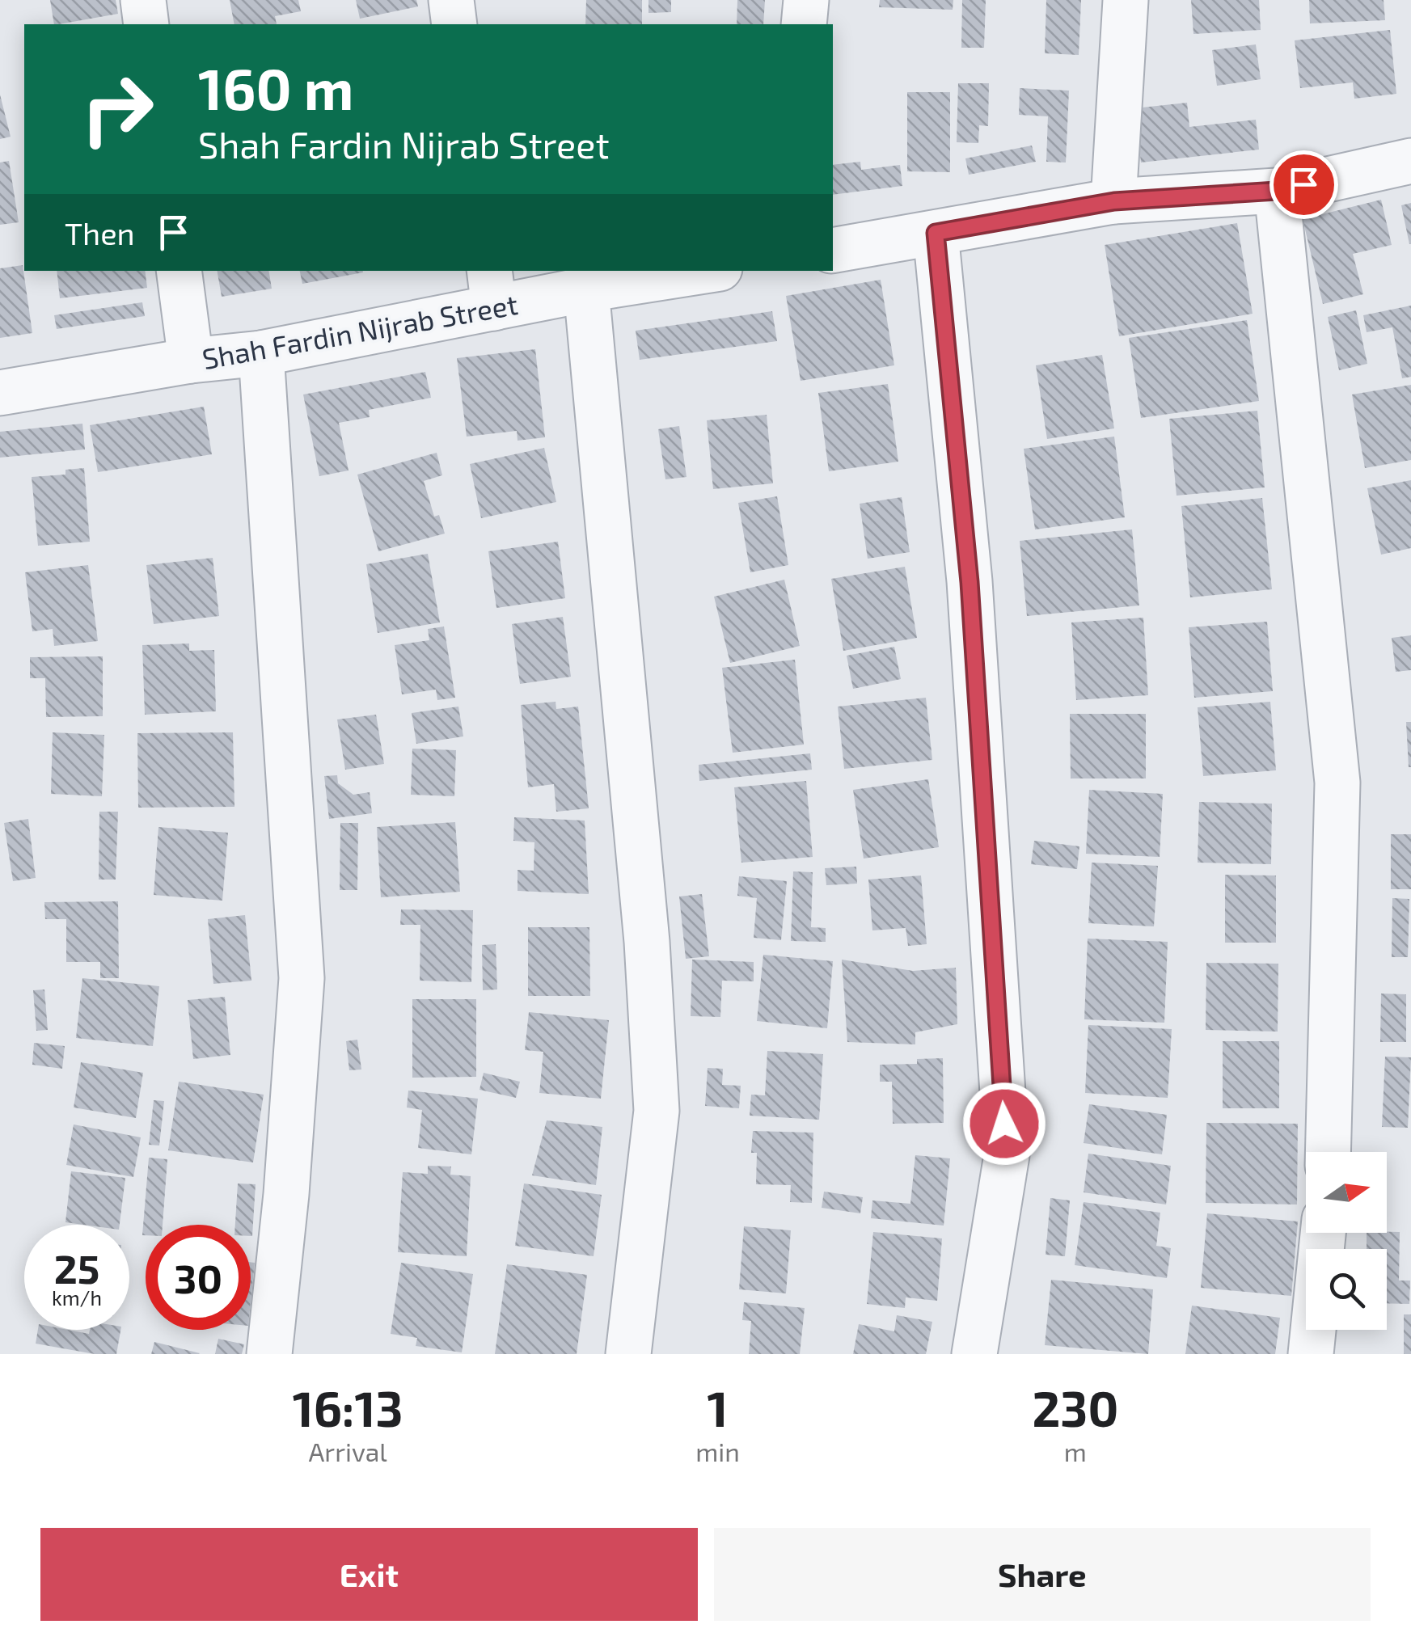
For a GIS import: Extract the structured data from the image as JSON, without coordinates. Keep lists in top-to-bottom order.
{
  "streets": {
    "street": ["Shah Fardin Nijrab Street"]
  },
  "north": "right",
  "page": {
    "turn": ["160 m", "Shah Fardin Nijrab Street"],
    "then": "Then",
    "speed": "25 km/h",
    "limit": "30",
    "eta": [
      "16:13",
      "Arrival",
      "1",
      "min",
      "230",
      "m"
    ],
    "buttons": ["Exit", "Share"]
  }
}
